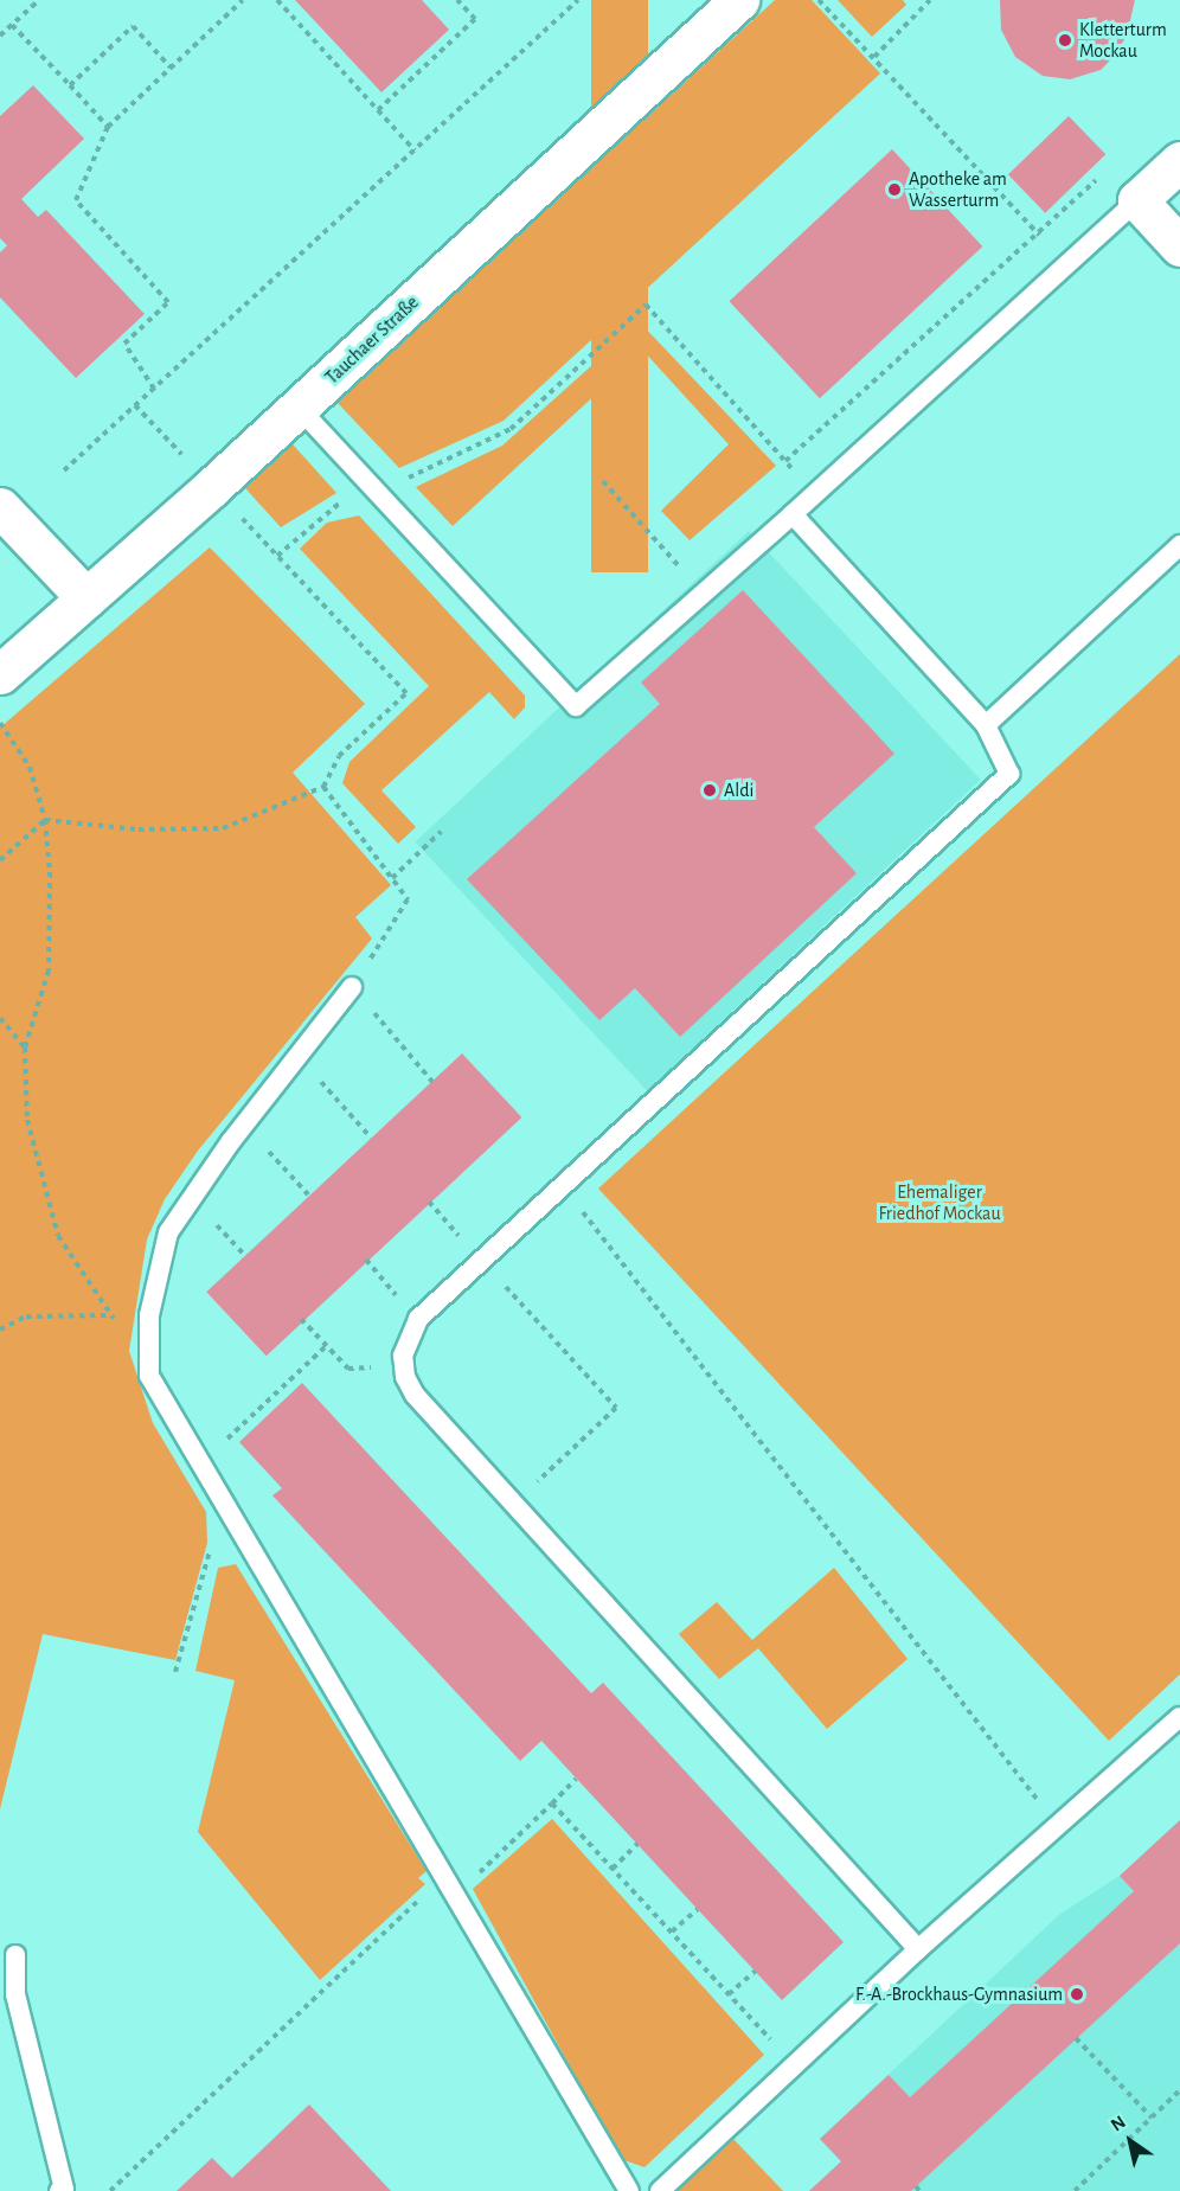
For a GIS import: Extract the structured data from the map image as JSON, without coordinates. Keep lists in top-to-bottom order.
{
  "streets": {
    "street": ["Tauchaer Straße"]
  },
  "parks": ["Ehemaliger Friedhof Mockau"],
  "places": [
    "Kletterturm Mockau",
    "Apotheke am Wasserturm",
    "Aldi",
    "F.-A.-Brockhaus-Gymnasium"
  ],
  "north": "top left"
}
